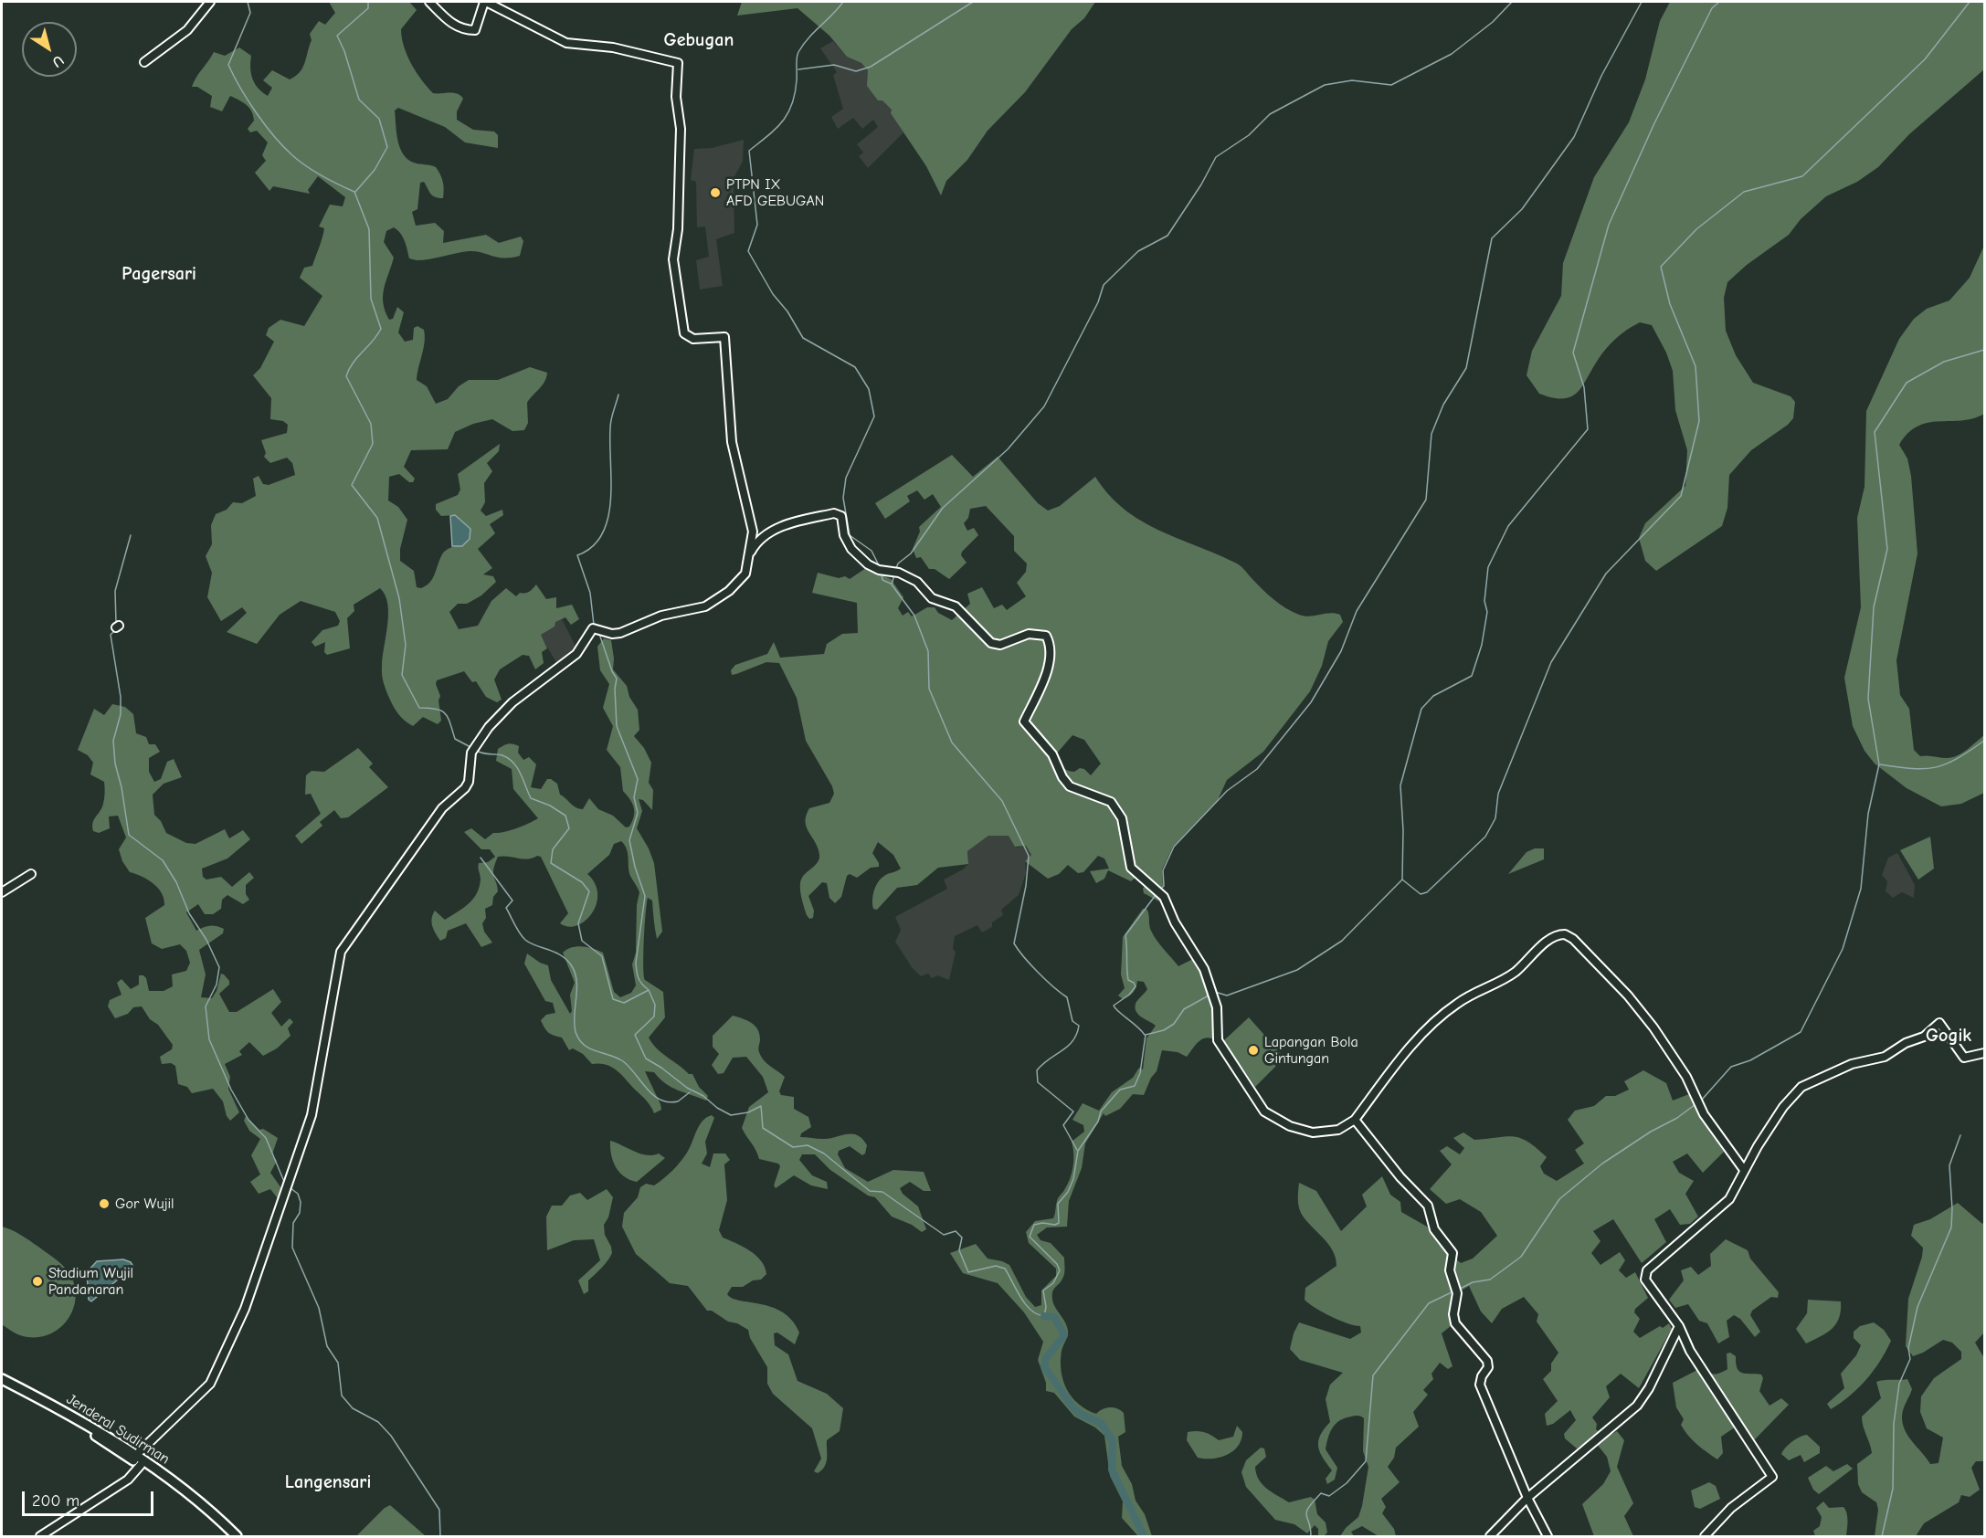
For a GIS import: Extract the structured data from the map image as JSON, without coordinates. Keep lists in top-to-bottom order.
{
  "streets": {
    "highway": ["Jenderal Sudirman"]
  },
  "districts": [
    "Gebugan",
    "Pagersari",
    "Gogik",
    "Langensari"
  ],
  "places": [
    "PTPN IX AFD GEBUGAN",
    "Lapangan Bola Gintungan",
    "Gor Wujil",
    "Stadium Wujil Pandanaran"
  ],
  "scale_bar": "200 m",
  "north": "bottom right"
}
